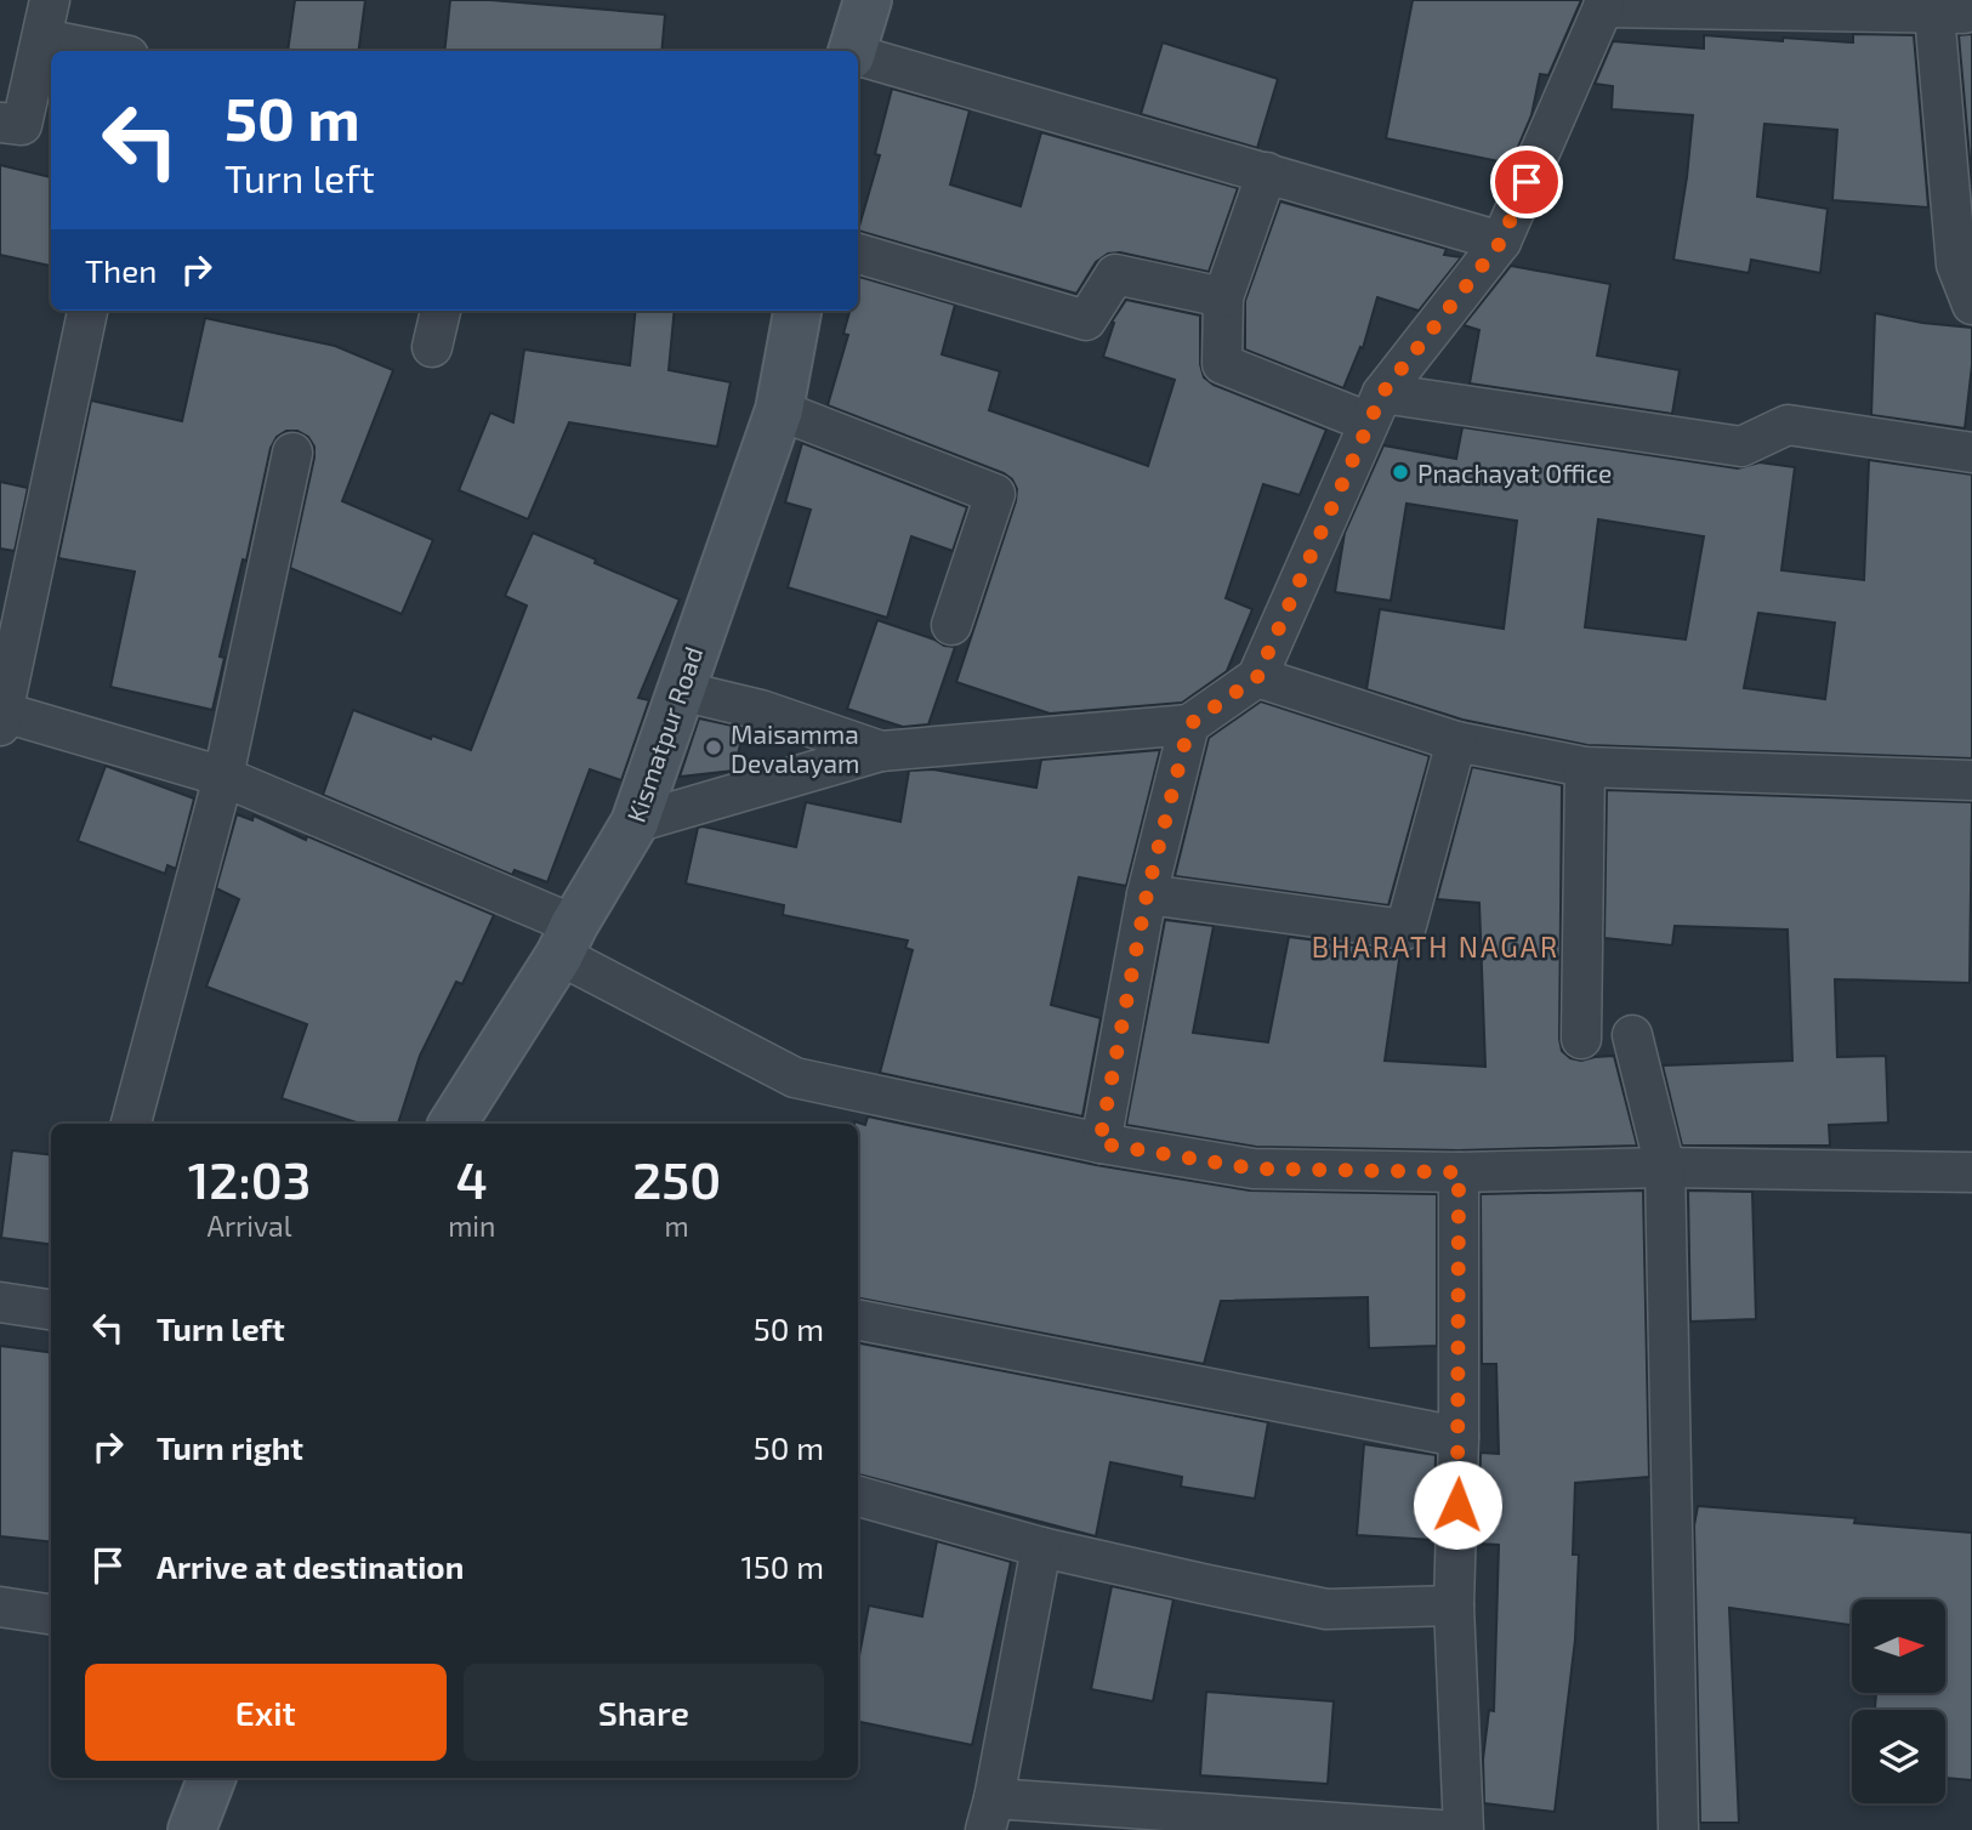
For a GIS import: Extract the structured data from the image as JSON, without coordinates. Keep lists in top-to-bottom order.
{
  "streets": {
    "street": ["Kismatpur Road"]
  },
  "districts": ["BHARATH NAGAR"],
  "places": ["Pnachayat Office", "Maisamma Devalayam"],
  "north": "right",
  "page": {
    "turn": ["50 m", "Turn left"],
    "then": "Then",
    "eta": [
      "12:03",
      "Arrival",
      "4",
      "min",
      "250",
      "m"
    ],
    "list": [
      {
        "name": "Turn left",
        "value": "50 m"
      },
      {
        "name": "Turn right",
        "value": "50 m"
      },
      {
        "name": "Arrive at destination",
        "value": "150 m"
      }
    ],
    "buttons": ["Exit", "Share"]
  }
}
